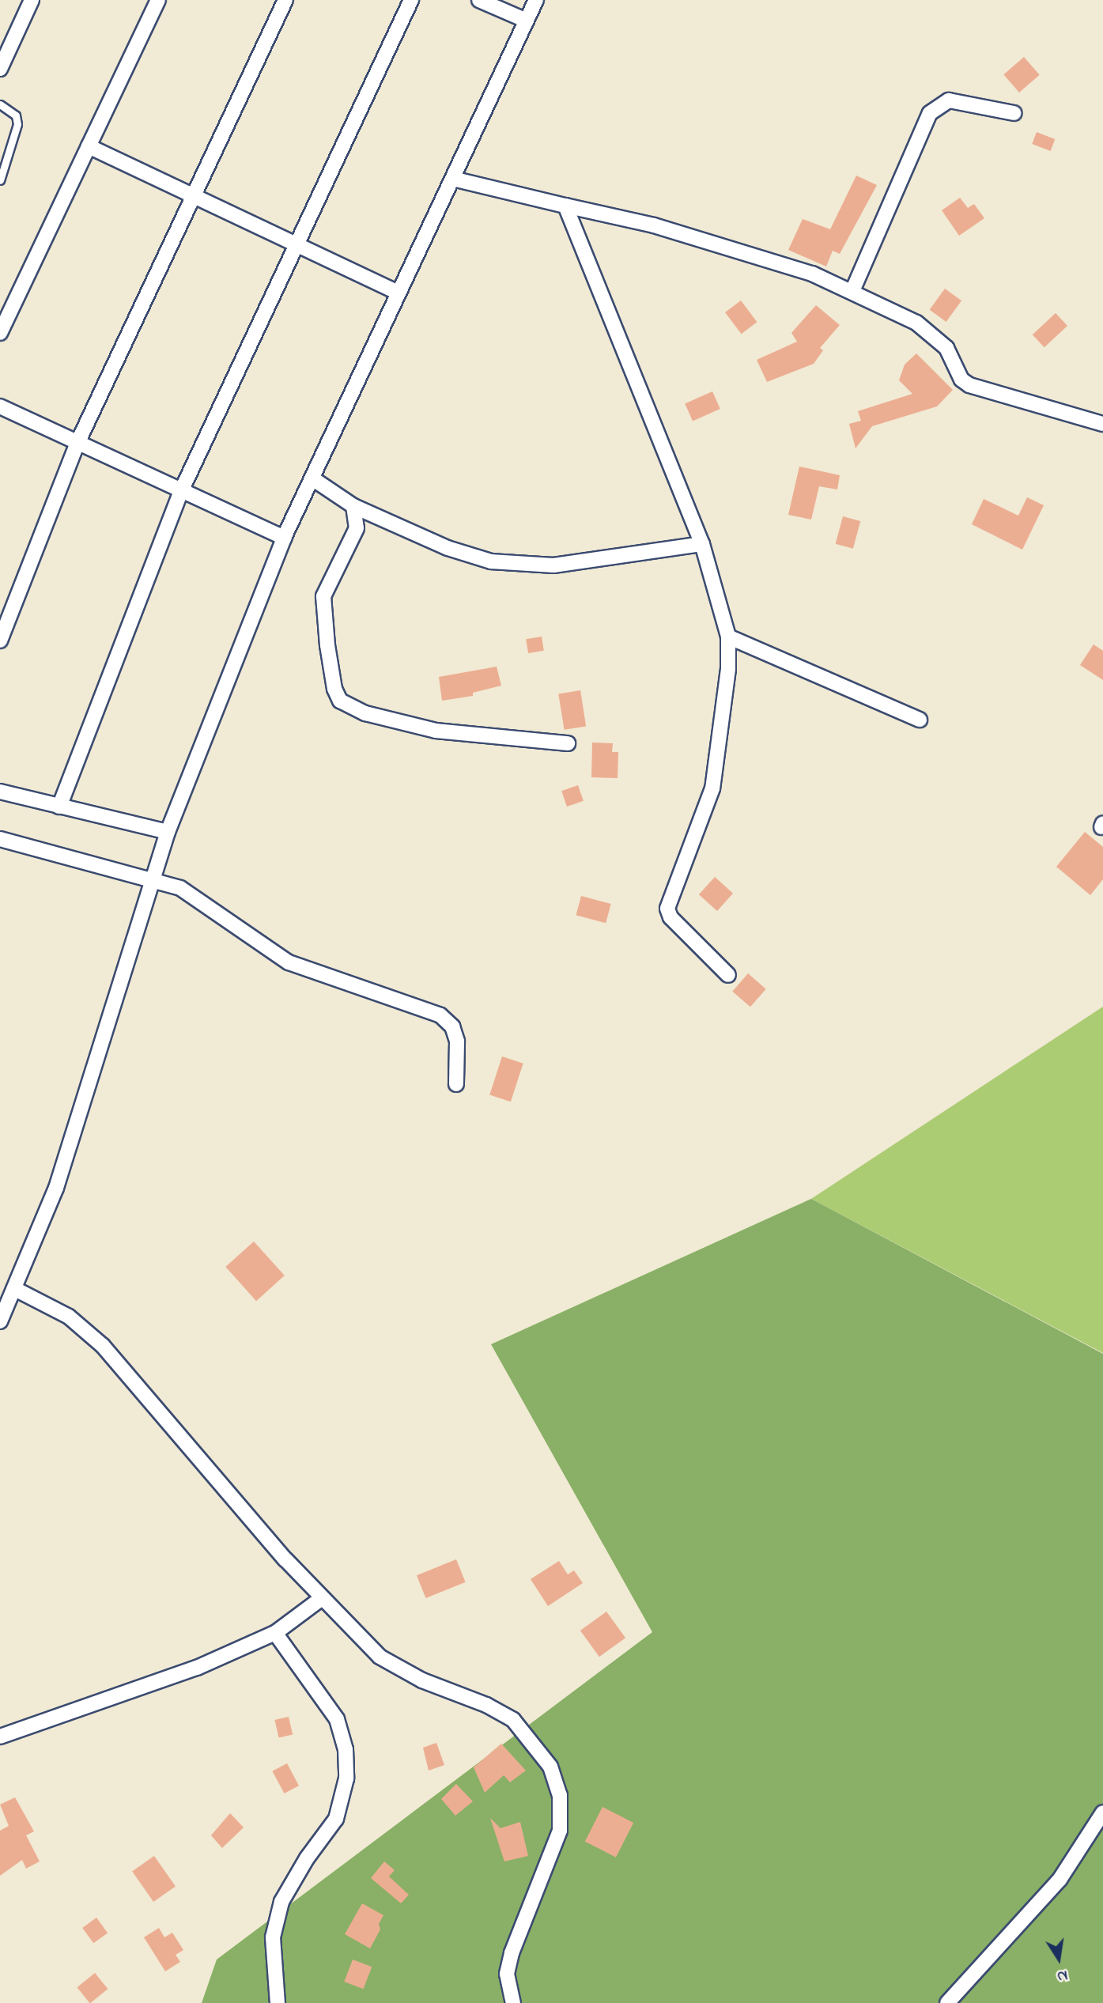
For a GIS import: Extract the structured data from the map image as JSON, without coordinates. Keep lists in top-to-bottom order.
{
  "north": "bottom"
}
